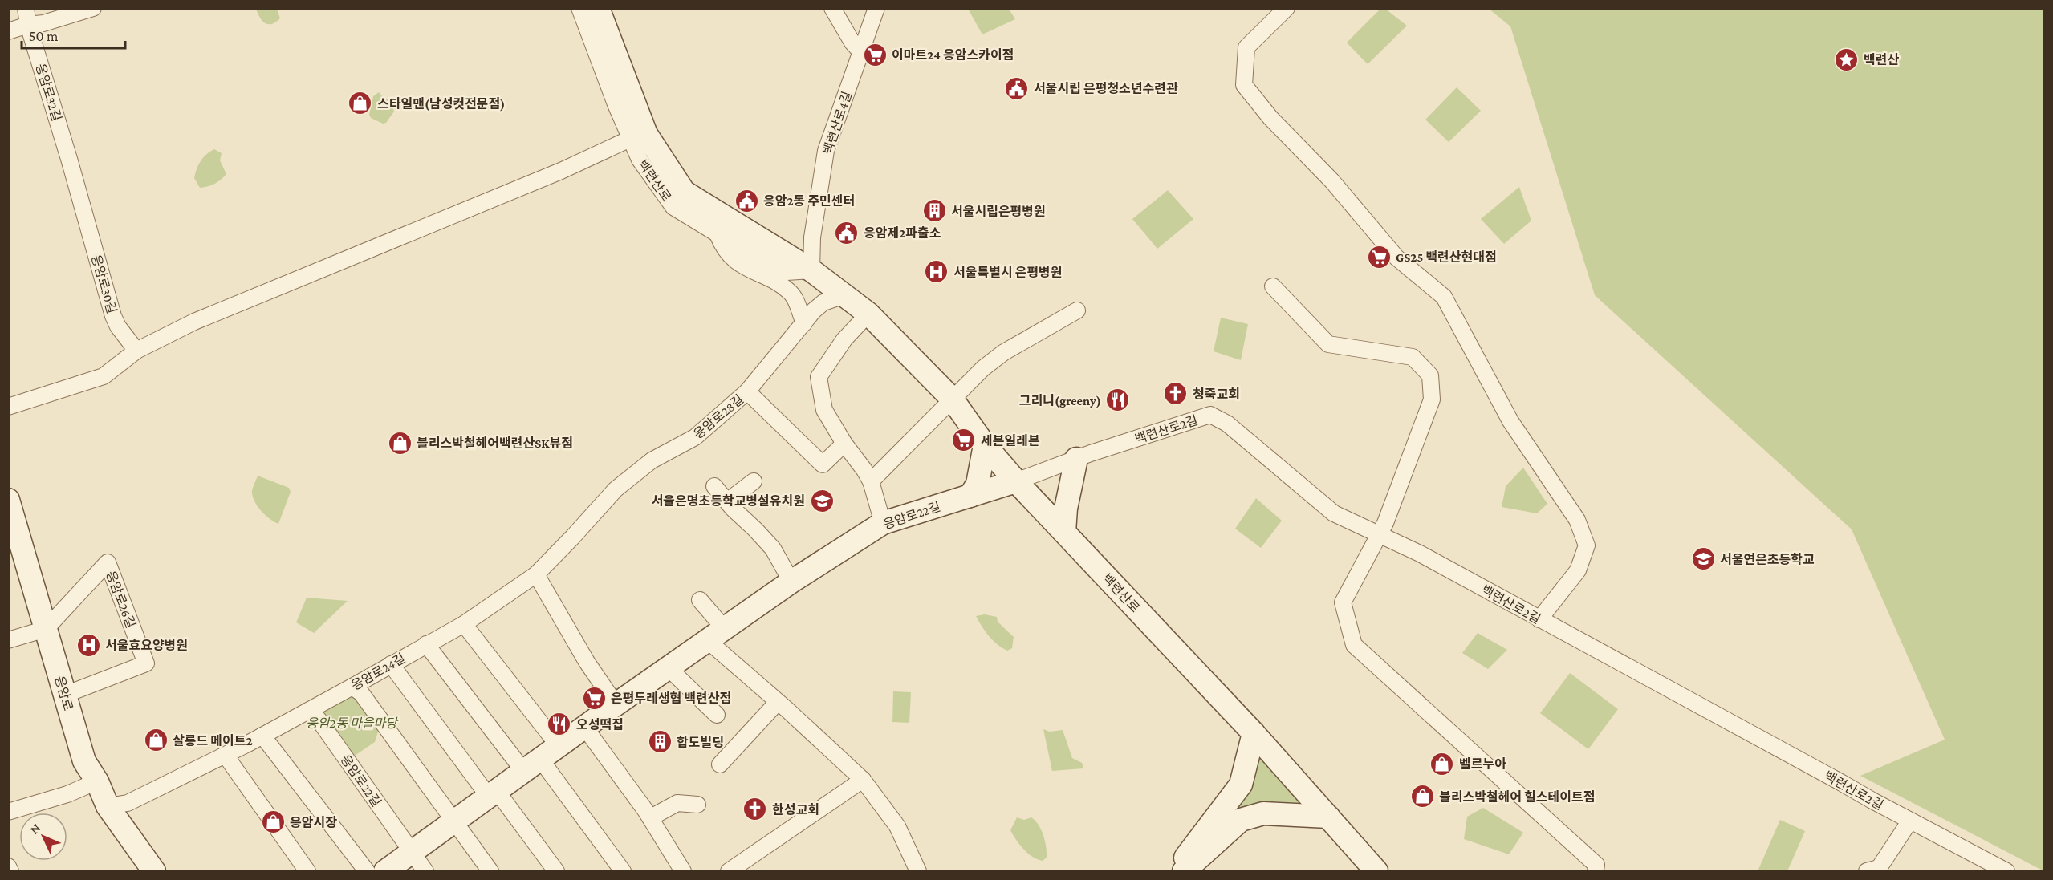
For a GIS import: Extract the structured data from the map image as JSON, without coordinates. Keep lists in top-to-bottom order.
{
  "streets": {
    "main road": ["백련산로", "응암로22길", "응암로"],
    "street": [
      "응암로32길",
      "백련산로4길",
      "응암로30길",
      "응암로28길",
      "백련산로2길",
      "응암로26길",
      "응암로24길"
    ]
  },
  "crossings": [
    ["응암로32길", "응암로30길"],
    ["백련산로4길", "백련산로"],
    ["백련산로", "응암로28길"],
    ["백련산로", "백련산로2길"],
    ["백련산로", "응암로22길"],
    ["응암로28길", "응암로24길"],
    ["백련산로2길", "응암로22길"],
    ["응암로22길", "응암로24길"],
    ["응암로26길", "응암로"],
    ["응암로24길", "응암로"]
  ],
  "parks": ["응암2동 마을마당"],
  "places": {
    "supermarket": [
      "이마트24 응암스카이점",
      "GS25 백련산현대점",
      "세븐일레븐",
      "은평두레생협 백련산점"
    ],
    "place": ["백련산"],
    "public building": ["서울시립 은평청소년수련관", "응암2동 주민센터", "응암제2파출소"],
    "shop": [
      "스타일맨(남성컷전문점)",
      "블리스박철헤어백련산SK뷰점",
      "살롱드 메이트2",
      "벨르누아",
      "블리스박철헤어 힐스테이트점",
      "응암시장"
    ],
    "building": ["서울시립은평병원", "합도빌딩"],
    "hospital": ["서울특별시 은평병원", "서울효요양병원"],
    "church": ["청죽교회", "한성교회"],
    "restaurant": ["그리니(greeny)", "오성떡집"],
    "school or university": ["서울은명초등학교병설유치원", "서울연은초등학교"]
  },
  "scale_bar": "50 m",
  "north": "top left"
}
